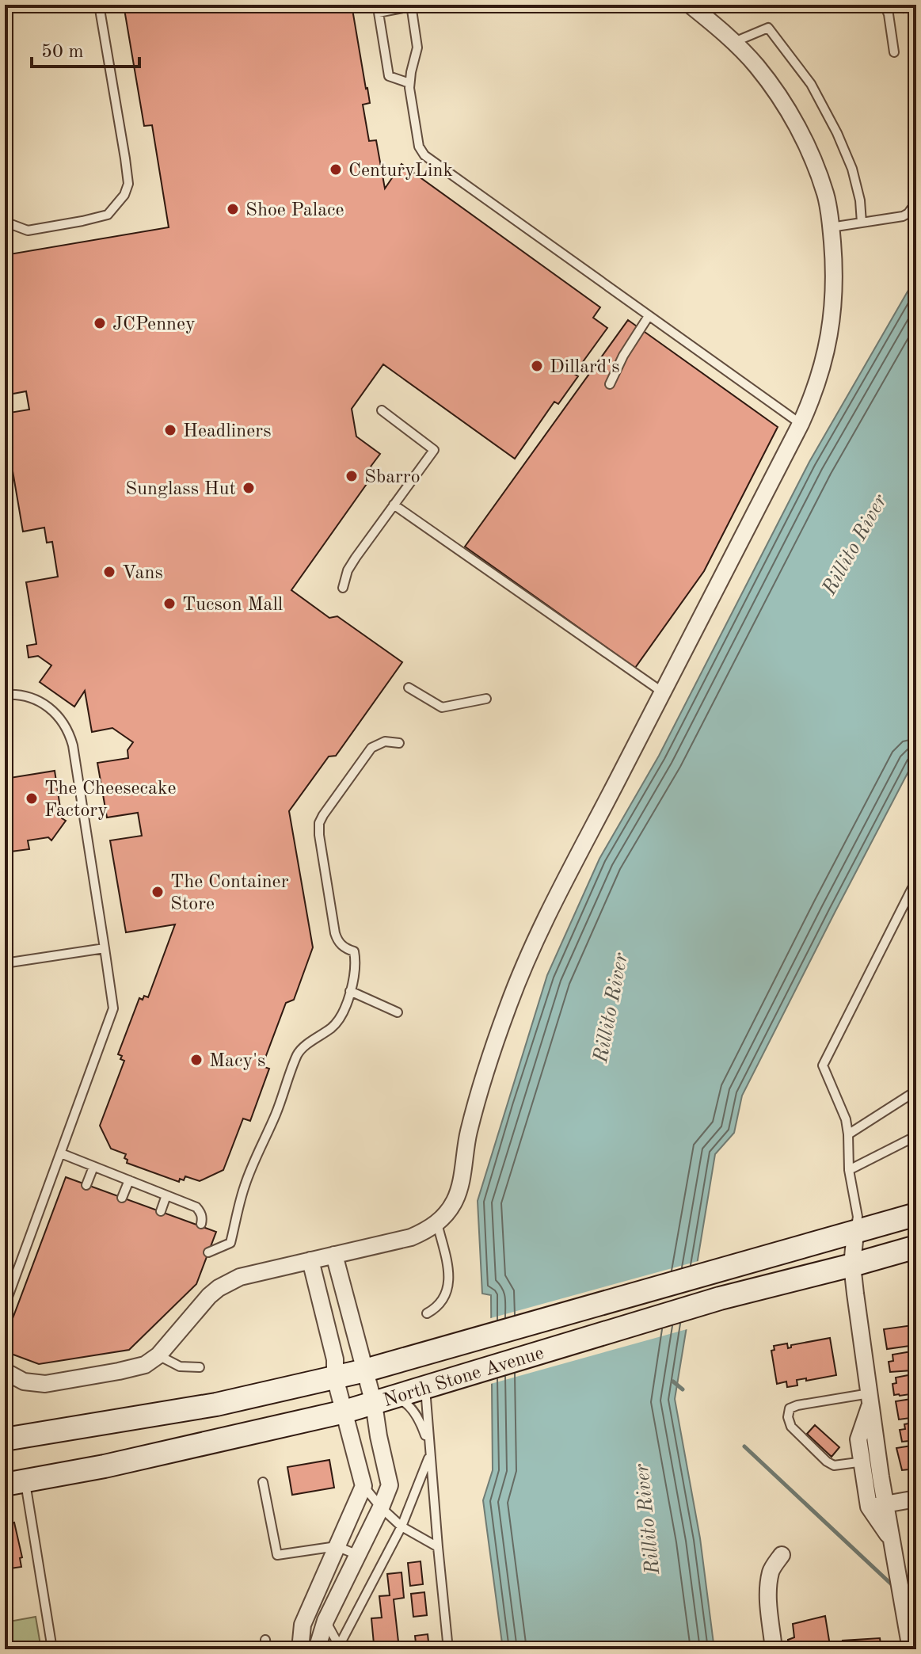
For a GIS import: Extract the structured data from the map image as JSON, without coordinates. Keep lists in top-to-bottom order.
{
  "streets": {
    "main road": ["North Stone Avenue"]
  },
  "water": ["Rillito River"],
  "places": [
    "CenturyLink",
    "Shoe Palace",
    "JCPenney",
    "Dillard's",
    "Headliners",
    "Sbarro",
    "Sunglass Hut",
    "Vans",
    "Tucson Mall",
    "The Cheesecake Factory",
    "The Container Store",
    "Macy's"
  ],
  "scale_bar": "50 m"
}
